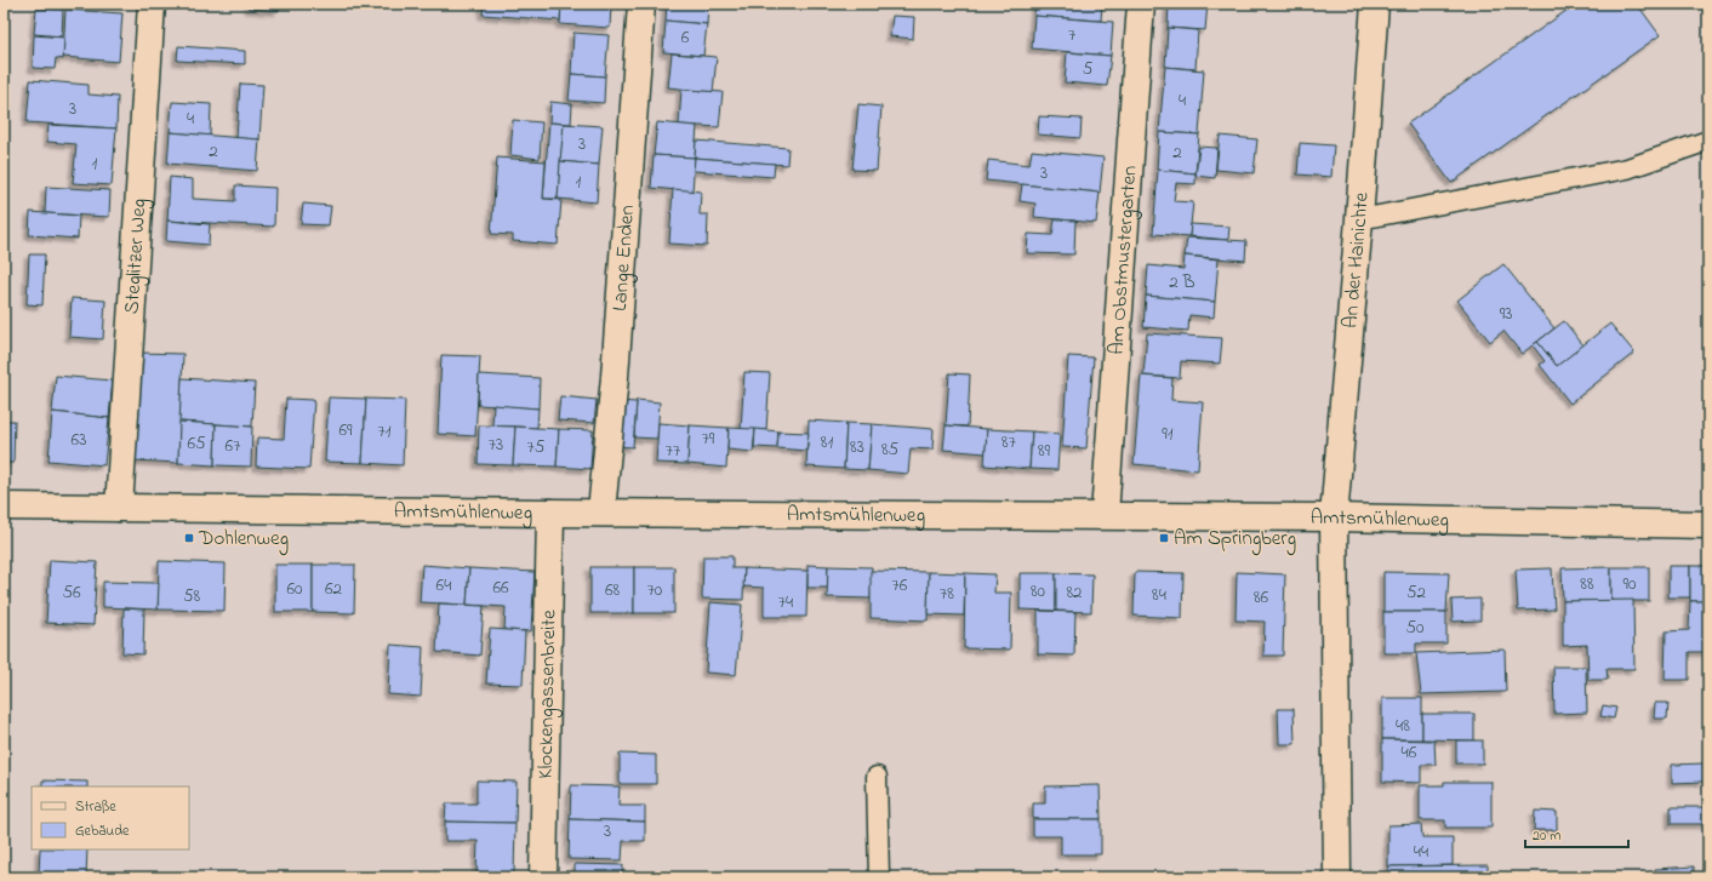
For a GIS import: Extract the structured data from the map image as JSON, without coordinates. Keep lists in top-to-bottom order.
{
  "streets": {
    "street": [
      "Steglitzer Weg",
      "Lange Enden",
      "Am Obstmustergarten",
      "An der Hainichte",
      "Amtsmühlenweg",
      "Klockengassenbreite"
    ]
  },
  "crossings": [
    ["Steglitzer Weg", "Amtsmühlenweg"],
    ["Lange Enden", "Amtsmühlenweg"],
    ["Am Obstmustergarten", "Amtsmühlenweg"],
    ["An der Hainichte", "Amtsmühlenweg"],
    ["Amtsmühlenweg", "Klockengassenbreite"]
  ],
  "places": {
    "transit": ["Dohlenweg", "Am Springberg"]
  },
  "house_numbers": [
    "7",
    "6",
    "5",
    "4",
    "3",
    "4",
    "3",
    "2",
    "2",
    "1",
    "3",
    "1",
    "2 B",
    "93",
    "69",
    "71",
    "91",
    "79",
    "63",
    "81",
    "87",
    "65",
    "73",
    "67",
    "75",
    "83",
    "85",
    "77",
    "89",
    "88",
    "90",
    "64",
    "76",
    "66",
    "60",
    "62",
    "68",
    "70",
    "80",
    "56",
    "82",
    "52",
    "78",
    "84",
    "58",
    "86",
    "74",
    "50",
    "48",
    "46",
    "3",
    "44"
  ],
  "legend": ["Straße", "Gebäude"],
  "scale_bar": "20 m"
}
